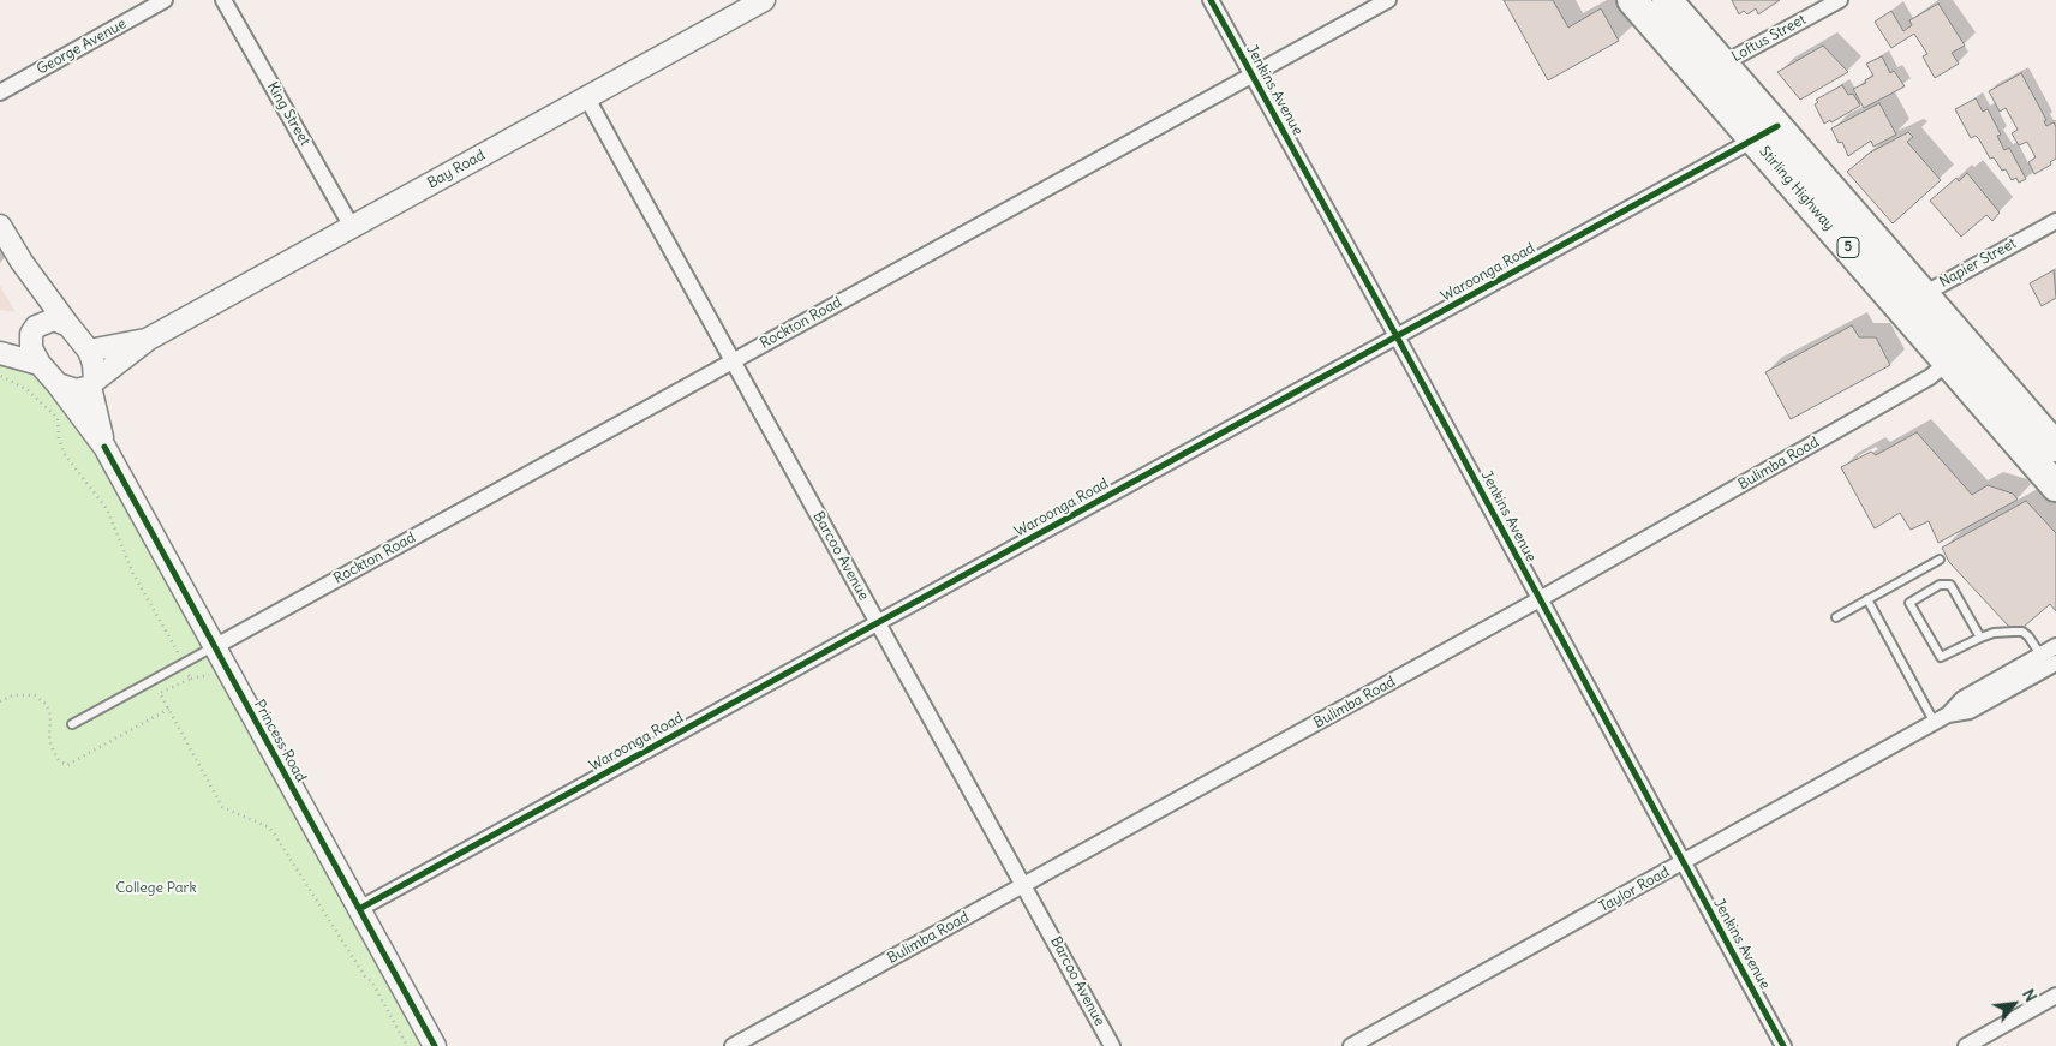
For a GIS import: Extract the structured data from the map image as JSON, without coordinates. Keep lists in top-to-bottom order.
{
  "streets": {
    "highway": ["Stirling Highway", "5"],
    "street": [
      "Loftus Street",
      "George Avenue",
      "Jenkins Avenue",
      "King Street",
      "Bay Road",
      "Napier Street",
      "Waroonga Road",
      "Rockton Road",
      "Bulimba Road",
      "Barcoo Avenue",
      "Princess Road",
      "Taylor Road"
    ]
  },
  "crossings": [
    ["Loftus Street", "Stirling Highway"],
    ["Jenkins Avenue", "Waroonga Road"],
    ["Jenkins Avenue", "Rockton Road"],
    ["Jenkins Avenue", "Bulimba Road"],
    ["Jenkins Avenue", "Taylor Road"],
    ["King Street", "Bay Road"],
    ["Bay Road", "Barcoo Avenue"],
    ["Bay Road", "Princess Road"],
    ["Stirling Highway", "Napier Street"],
    ["Stirling Highway", "Waroonga Road"],
    ["Stirling Highway", "Bulimba Road"],
    ["Waroonga Road", "Barcoo Avenue"],
    ["Waroonga Road", "Princess Road"],
    ["Rockton Road", "Barcoo Avenue"],
    ["Rockton Road", "Princess Road"],
    ["Bulimba Road", "Barcoo Avenue"]
  ],
  "parks": ["College Park"],
  "north": "top right"
}
